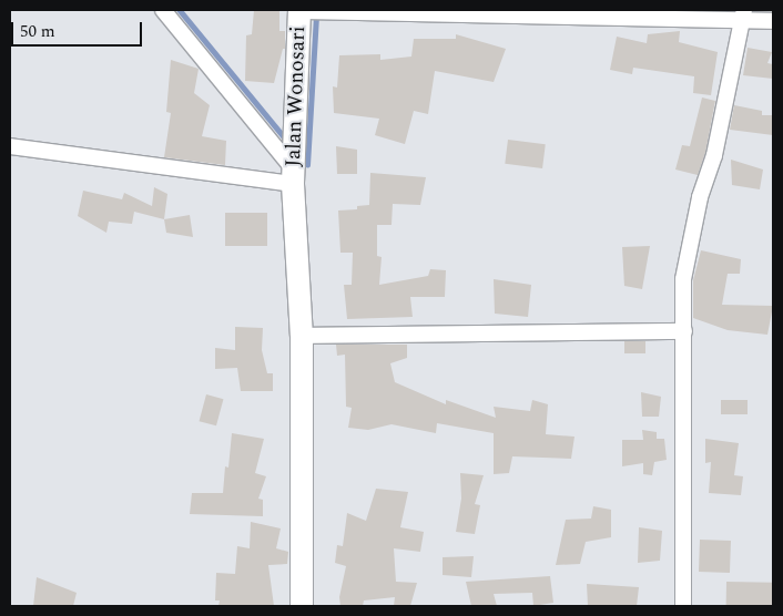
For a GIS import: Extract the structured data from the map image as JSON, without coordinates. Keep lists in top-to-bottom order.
{
  "streets": {
    "street": ["Jalan Wonosari"]
  },
  "scale_bar": "50 m"
}
